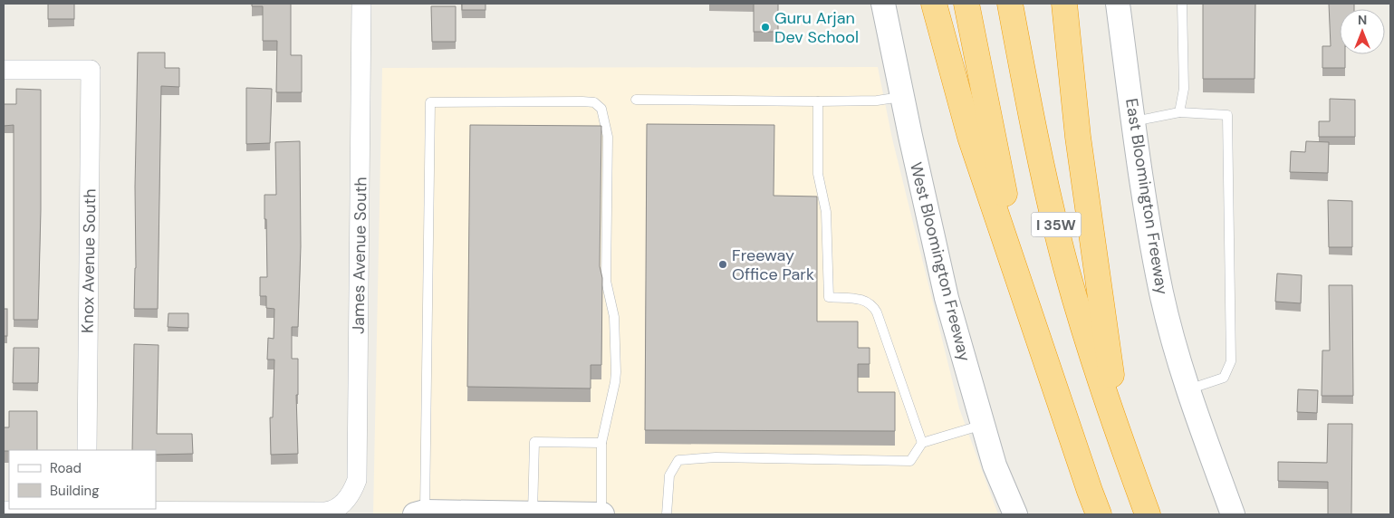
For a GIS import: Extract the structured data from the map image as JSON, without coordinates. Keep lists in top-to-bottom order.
{
  "streets": {
    "highway": ["I 35W"],
    "street": [
      "East Bloomington Freeway",
      "James Avenue South",
      "Knox Avenue South",
      "West Bloomington Freeway"
    ]
  },
  "places": ["Guru Arjan Dev School", "Freeway Office Park"],
  "legend": ["Road", "Building"],
  "north": "top"
}
